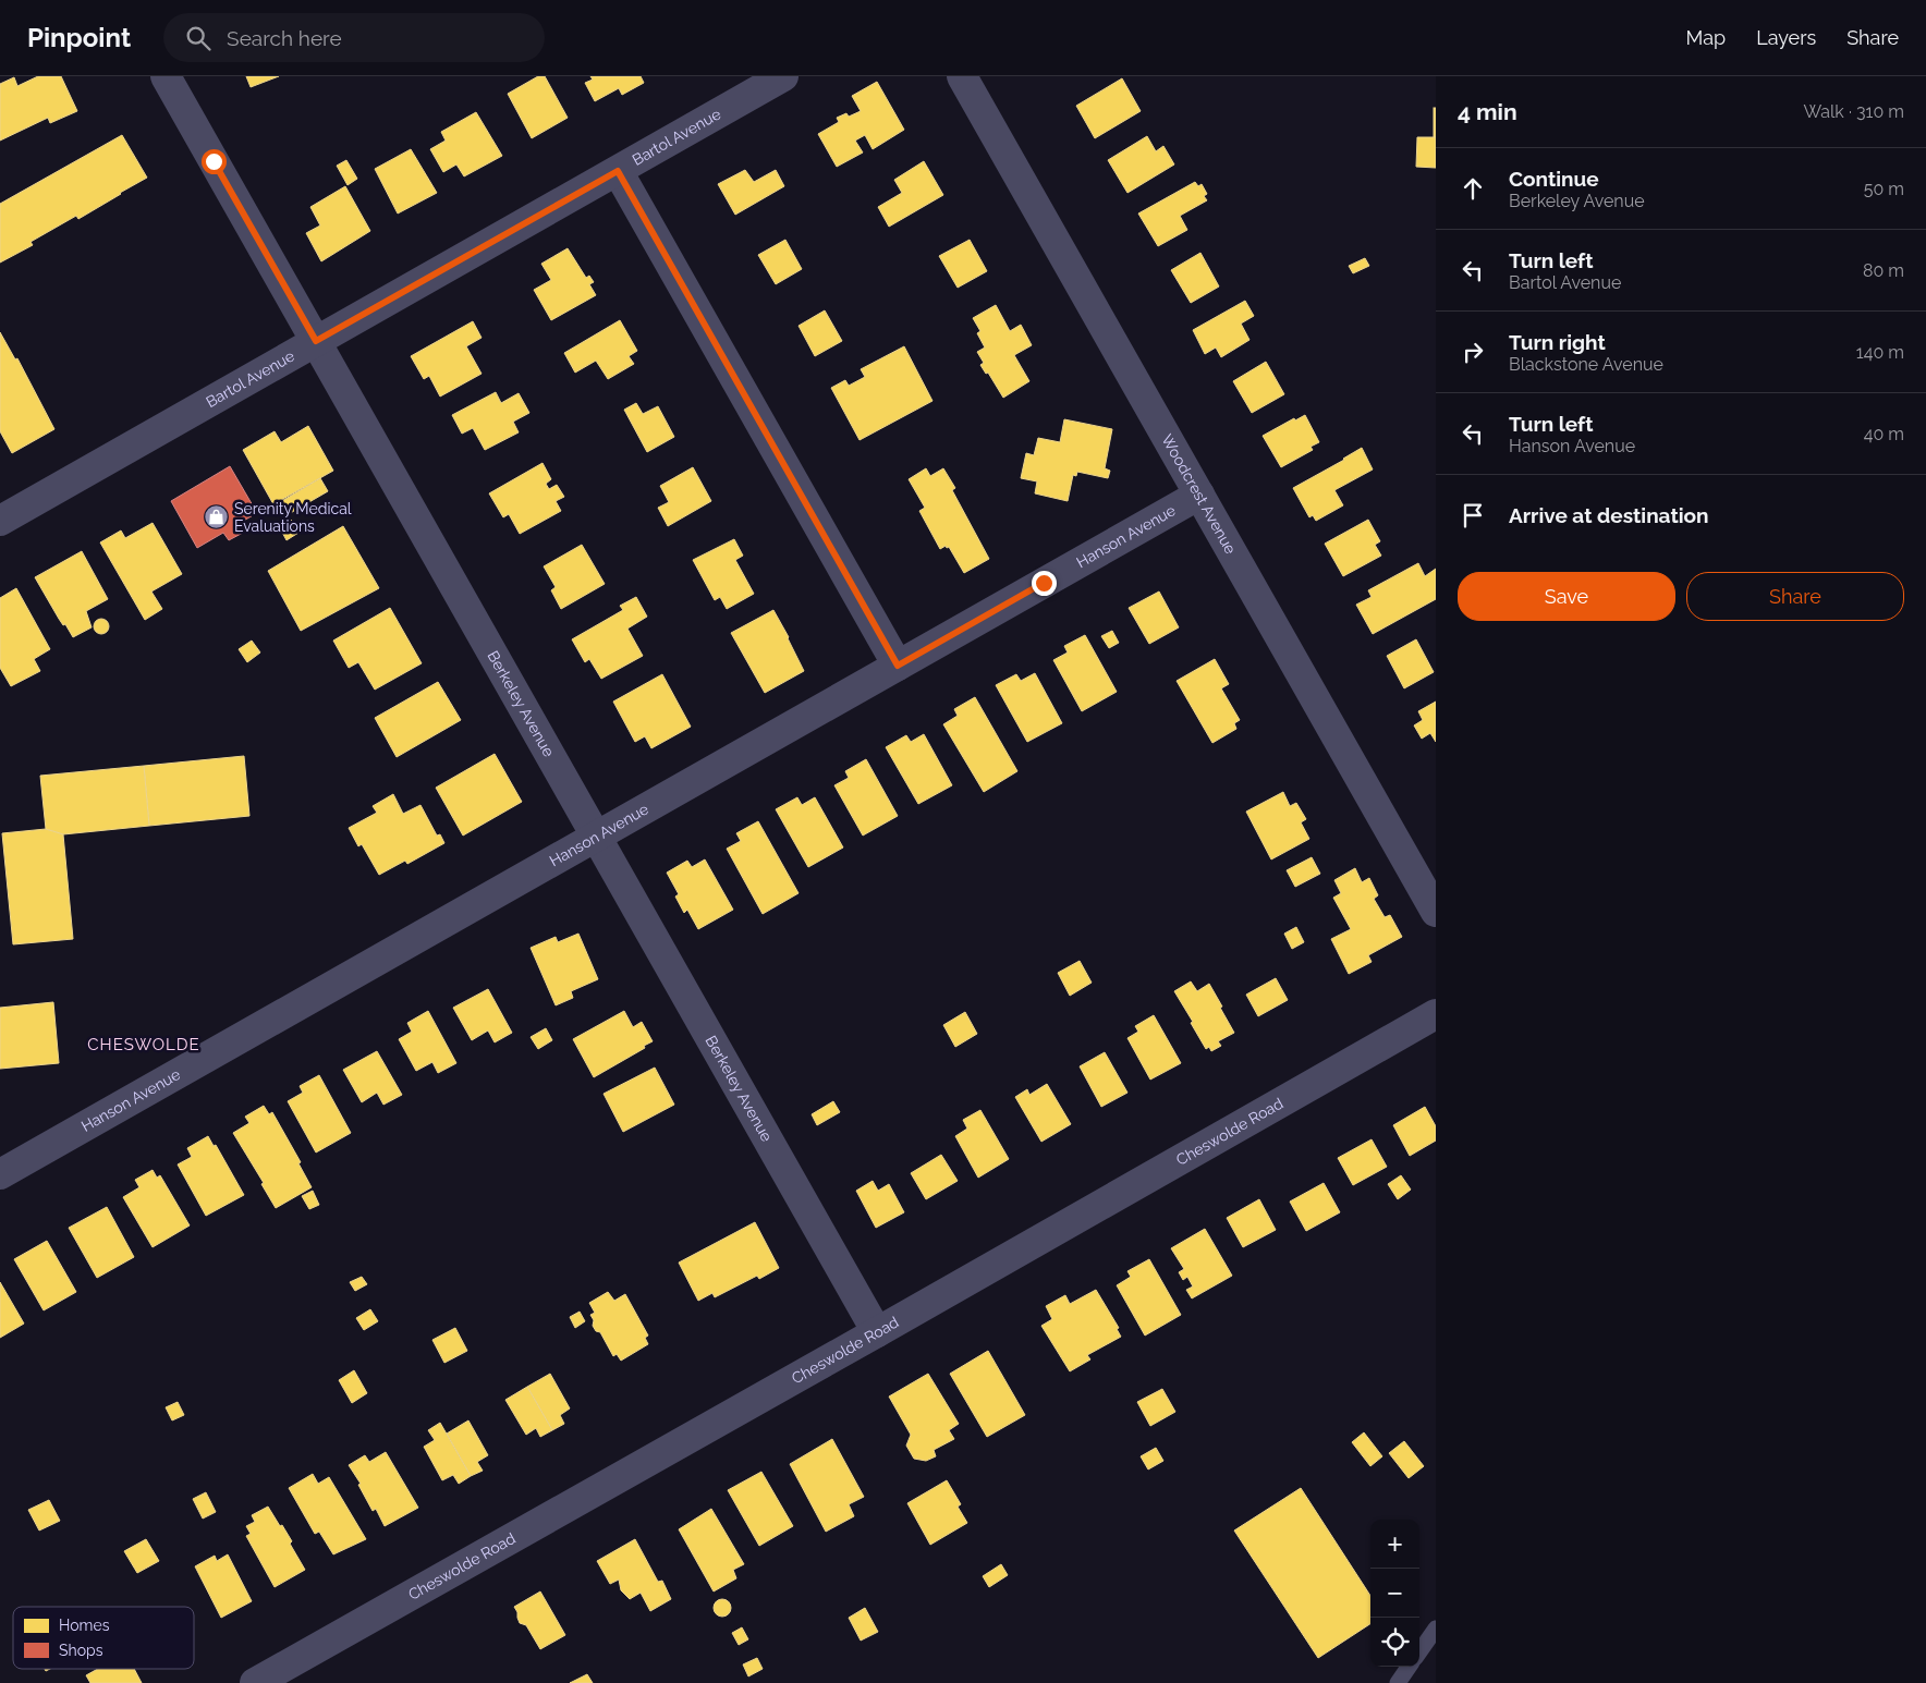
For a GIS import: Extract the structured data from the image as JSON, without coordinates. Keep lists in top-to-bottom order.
{
  "streets": {
    "street": [
      "Bartol Avenue",
      "Woodcrest Avenue",
      "Hanson Avenue",
      "Berkeley Avenue",
      "Cheswolde Road"
    ]
  },
  "crossings": [
    ["Bartol Avenue", "Berkeley Avenue"],
    ["Woodcrest Avenue", "Hanson Avenue"],
    ["Hanson Avenue", "Berkeley Avenue"],
    ["Berkeley Avenue", "Cheswolde Road"]
  ],
  "districts": ["CHESWOLDE"],
  "places": {
    "shop": ["Serenity Medical Evaluations"]
  },
  "legend": ["Homes", "Shops"],
  "page": {
    "header": "Pinpoint",
    "search": "Search here",
    "nav": ["Map", "Layers", "Share"],
    "heading": ["4 min", "Walk · 310 m"],
    "list": [
      ["Continue", "Berkeley Avenue", "50 m"],
      ["Turn left", "Bartol Avenue", "80 m"],
      ["Turn right", "Blackstone Avenue", "140 m"],
      ["Turn left", "Hanson Avenue", "40 m"],
      "Arrive at destination"
    ],
    "buttons": ["Save", "Share"],
    "map_buttons": ["+", "−"]
  }
}
